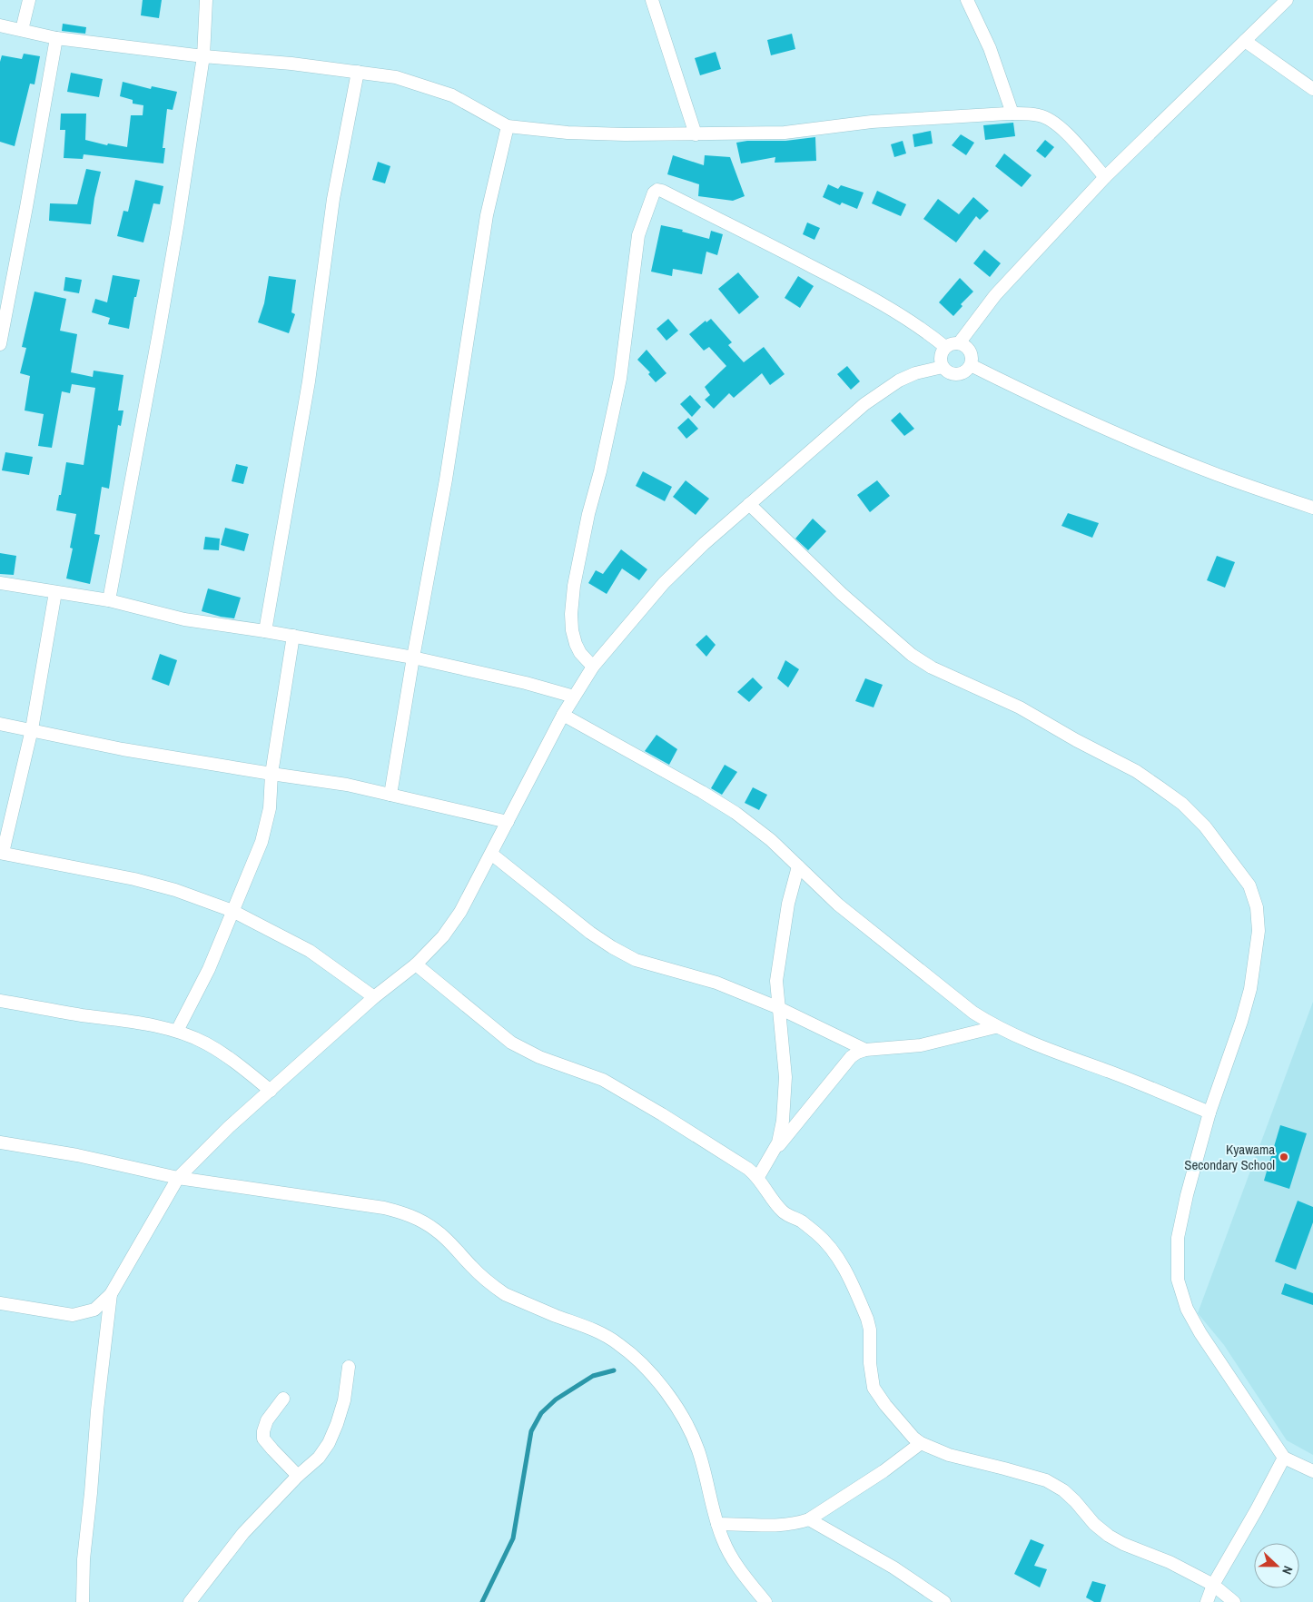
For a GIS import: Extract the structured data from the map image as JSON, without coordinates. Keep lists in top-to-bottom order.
{
  "places": ["Kyawama Secondary School"],
  "north": "right"
}
